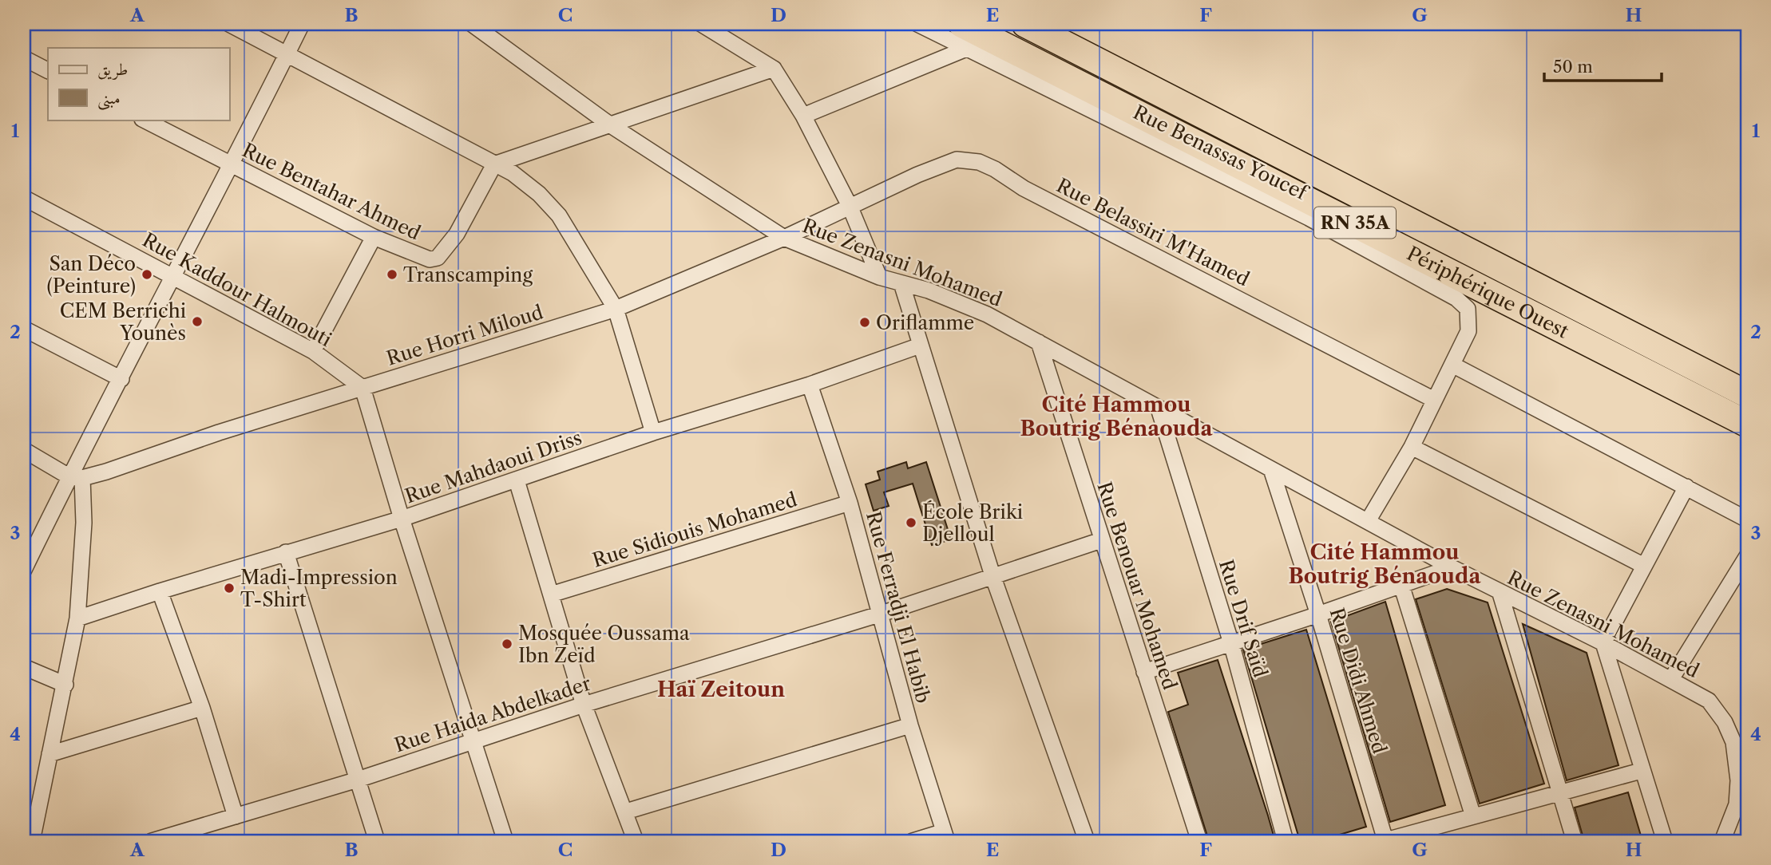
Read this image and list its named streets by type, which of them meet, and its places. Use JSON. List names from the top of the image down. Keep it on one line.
{"streets":{"highway":["RN 35A","Périphérique Ouest"],"street":["Rue Benassas Youcef","Rue Bentahar Ahmed","Rue Belassiri M'Hamed","Rue Zenasni Mohamed","Rue Kaddour Halmouti","Rue Horri Miloud","Rue Mahdaoui Driss","Rue Sidiouis Mohamed","Rue Benouar Mohamed","Rue Ferradji El Habib","Rue Drif Saïd","Rue Didi Ahmed","Rue Haida Abdelkader"]},"crossings":[["Rue Benassas Youcef","Rue Belassiri M'Hamed"],["Rue Benassas Youcef","Rue Zenasni Mohamed"],["Rue Benassas Youcef","Périphérique Ouest"],["Rue Belassiri M'Hamed","Rue Horri Miloud"],["Rue Zenasni Mohamed","Rue Horri Miloud"],["Rue Zenasni Mohamed","Rue Benouar Mohamed"],["Rue Zenasni Mohamed","Rue Drif Saïd"],["Rue Zenasni Mohamed","Rue Didi Ahmed"],["Rue Kaddour Halmouti","Rue Horri Miloud"],["Rue Mahdaoui Driss","Rue Ferradji El Habib"],["Rue Sidiouis Mohamed","Rue Ferradji El Habib"],["Rue Benouar Mohamed","Rue Haida Abdelkader"],["Rue Ferradji El Habib","Rue Haida Abdelkader"]],"districts":["Cité Hammou Boutrig Bénaouda","Cité Hammou Boutrig Bénaouda","Haï Zeitoun"],"places":["San Déco (Peinture)","Transcamping","CEM Berrichi Younès","Oriflamme","École Briki Djelloul","Madi-Impression T-Shirt","Mosquée Oussama Ibn Zeïd"],"legend":["طريق","مبنى"],"scale_bar":"50 m","grid":{"columns":["A","B","C","D","E","F","G","H"],"rows":["1","2","3","4"]}}
